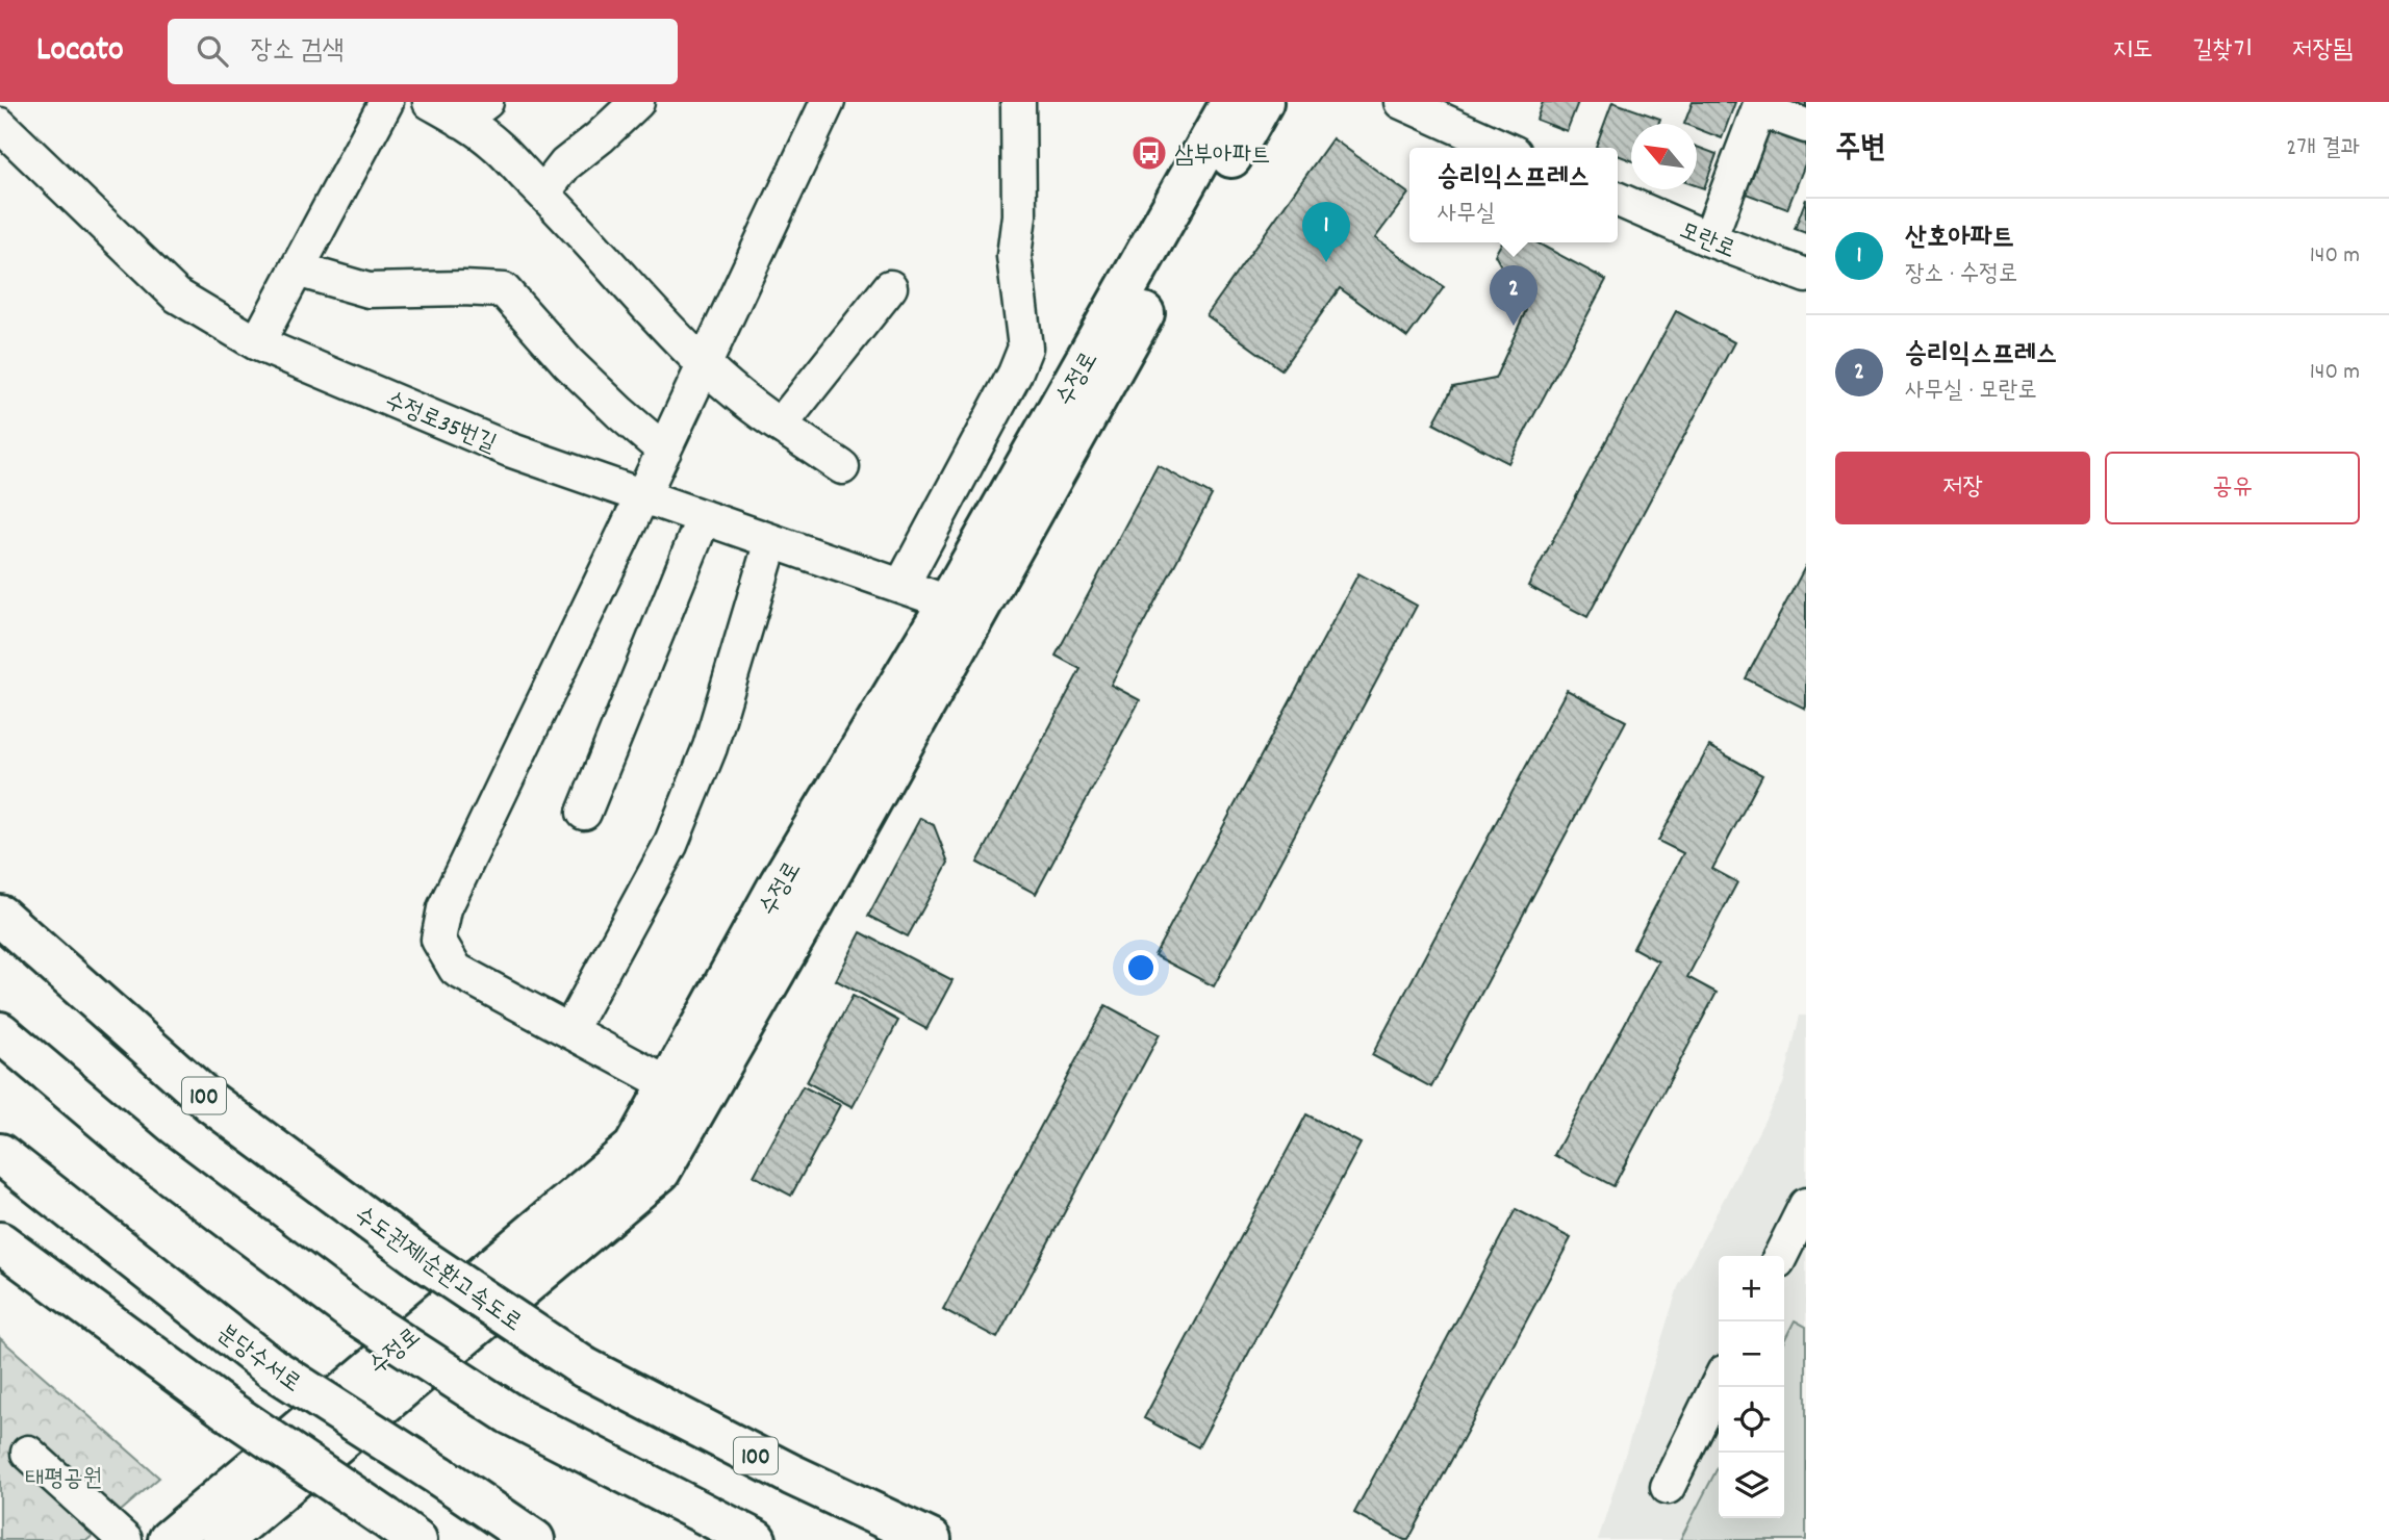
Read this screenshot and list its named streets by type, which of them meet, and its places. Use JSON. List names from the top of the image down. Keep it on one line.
{"streets":{"main road":["수정로","100","수도권제1순환고속도로","분당수서로"],"street":["모란로","수정로35번길"]},"crossings":[["수정로","수정로35번길"]],"parks":["태평공원"],"places":{"bus stop":["삼부아파트"]},"north":"top left","page":{"header":"Locato","search":"장소 검색","nav":["지도","길찾기","저장됨"],"heading":["주변","2개 결과"],"popup":["승리익스프레스","사무실"],"list":[{"mark":"1","name":"산호아파트","note":"장소 · 수정로","value":"140 m"},{"mark":"2","name":"승리익스프레스","note":"사무실 · 모란로","value":"140 m"}],"pins":["1","2"],"buttons":["저장","공유"],"map_buttons":["+","−"]}}
